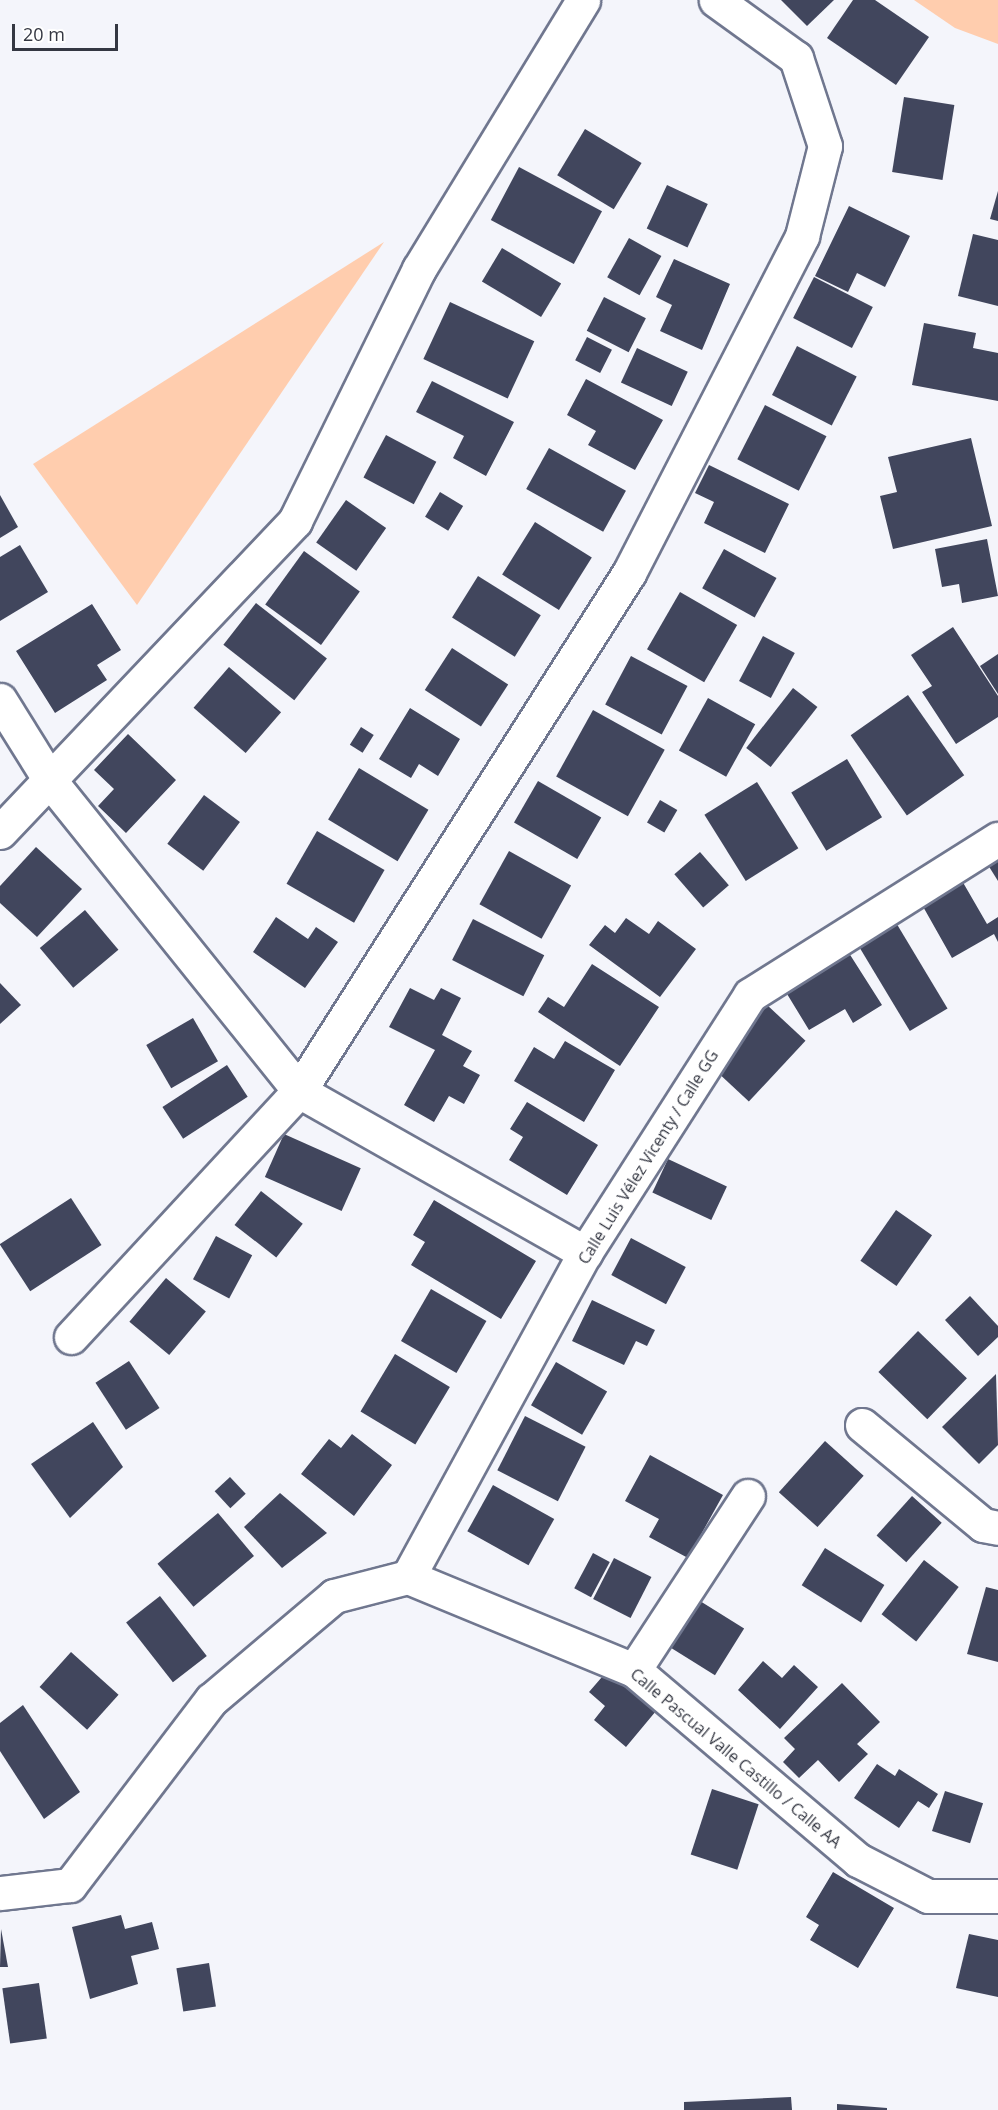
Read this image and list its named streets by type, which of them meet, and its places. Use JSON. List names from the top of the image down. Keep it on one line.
{"streets":{"street":["Calle Luis Vélez Vicenty / Calle GG","Calle Pascual Valle Castillo / Calle AA"]},"crossings":[["Calle Luis Vélez Vicenty / Calle GG","Calle Pascual Valle Castillo / Calle AA"]],"scale_bar":"20 m"}
